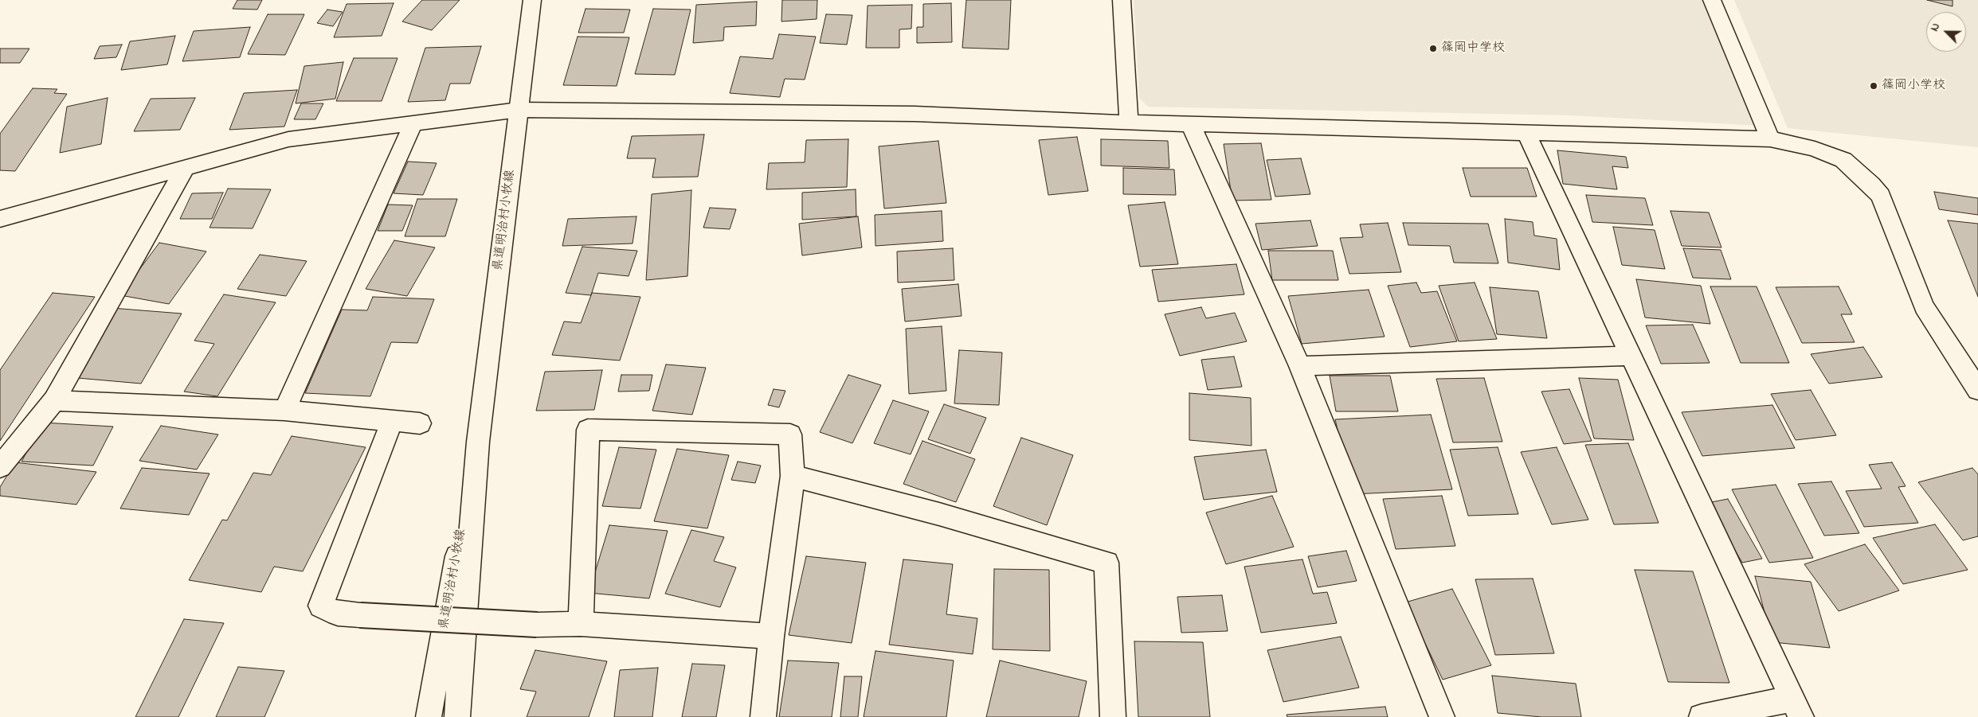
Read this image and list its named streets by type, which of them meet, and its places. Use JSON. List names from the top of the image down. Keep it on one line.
{"streets":{"street":["県道明治村小牧線"]},"places":["篠岡中学校","篠岡小学校"],"north":"top left"}
